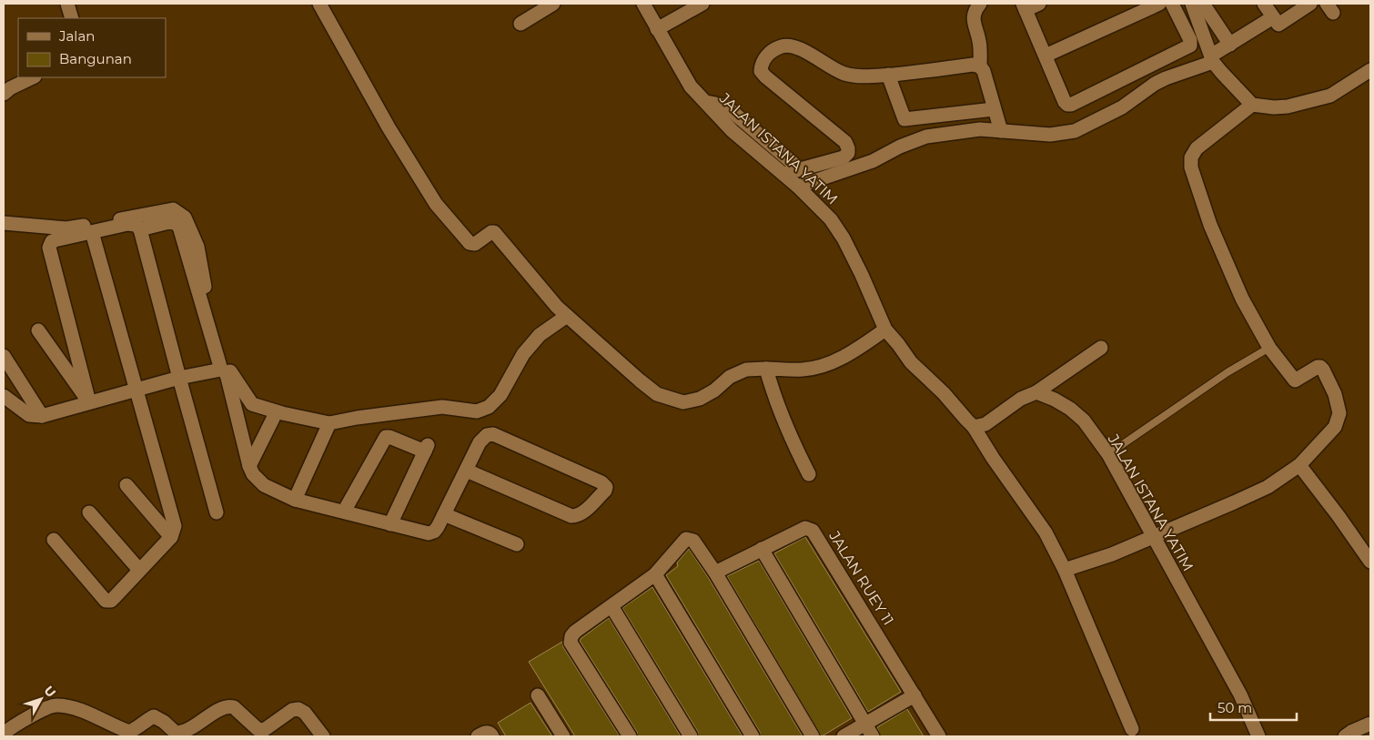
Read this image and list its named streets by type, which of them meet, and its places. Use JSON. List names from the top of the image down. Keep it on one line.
{"streets":{"street":["JALAN ISTANA YATIM","JALAN RUEY 11"]},"legend":["Jalan","Bangunan"],"scale_bar":"50 m","north":"top right"}
